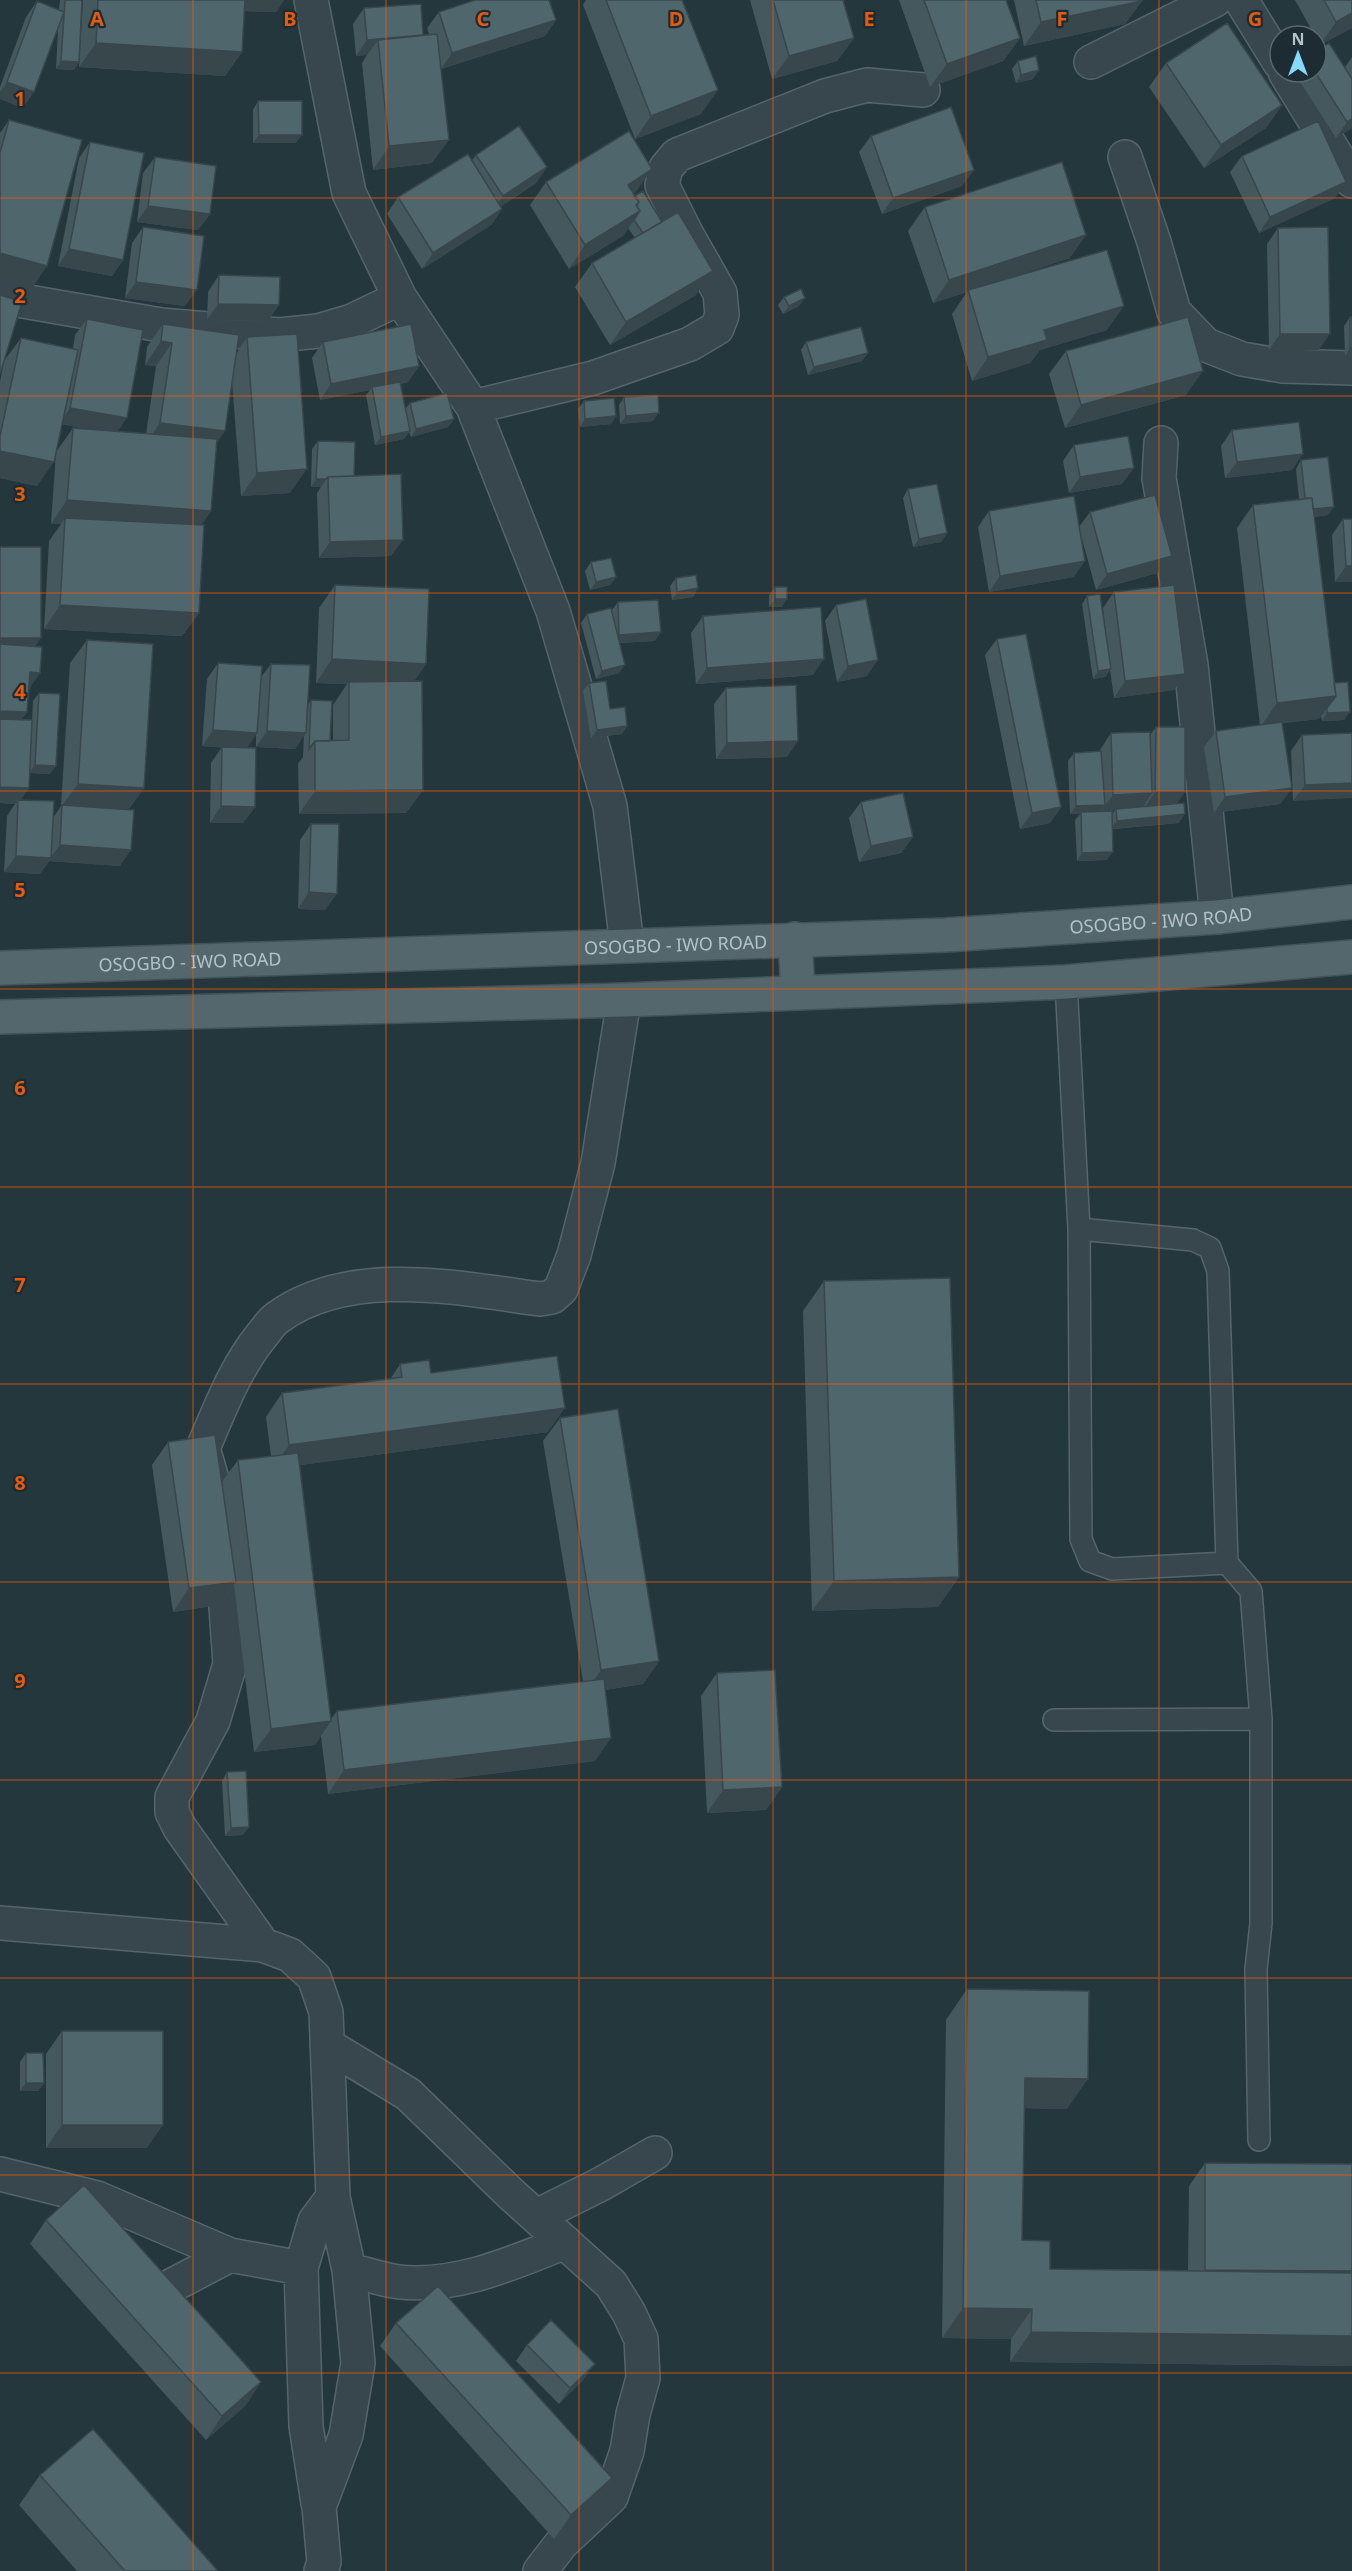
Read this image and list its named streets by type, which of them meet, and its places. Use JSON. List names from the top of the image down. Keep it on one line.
{"streets":{"main road":["OSOGBO - IWO ROAD"]},"north":"top","grid":{"columns":["A","B","C","D","E","F","G"],"rows":["1","2","3","4","5","6","7","8","9"]}}
